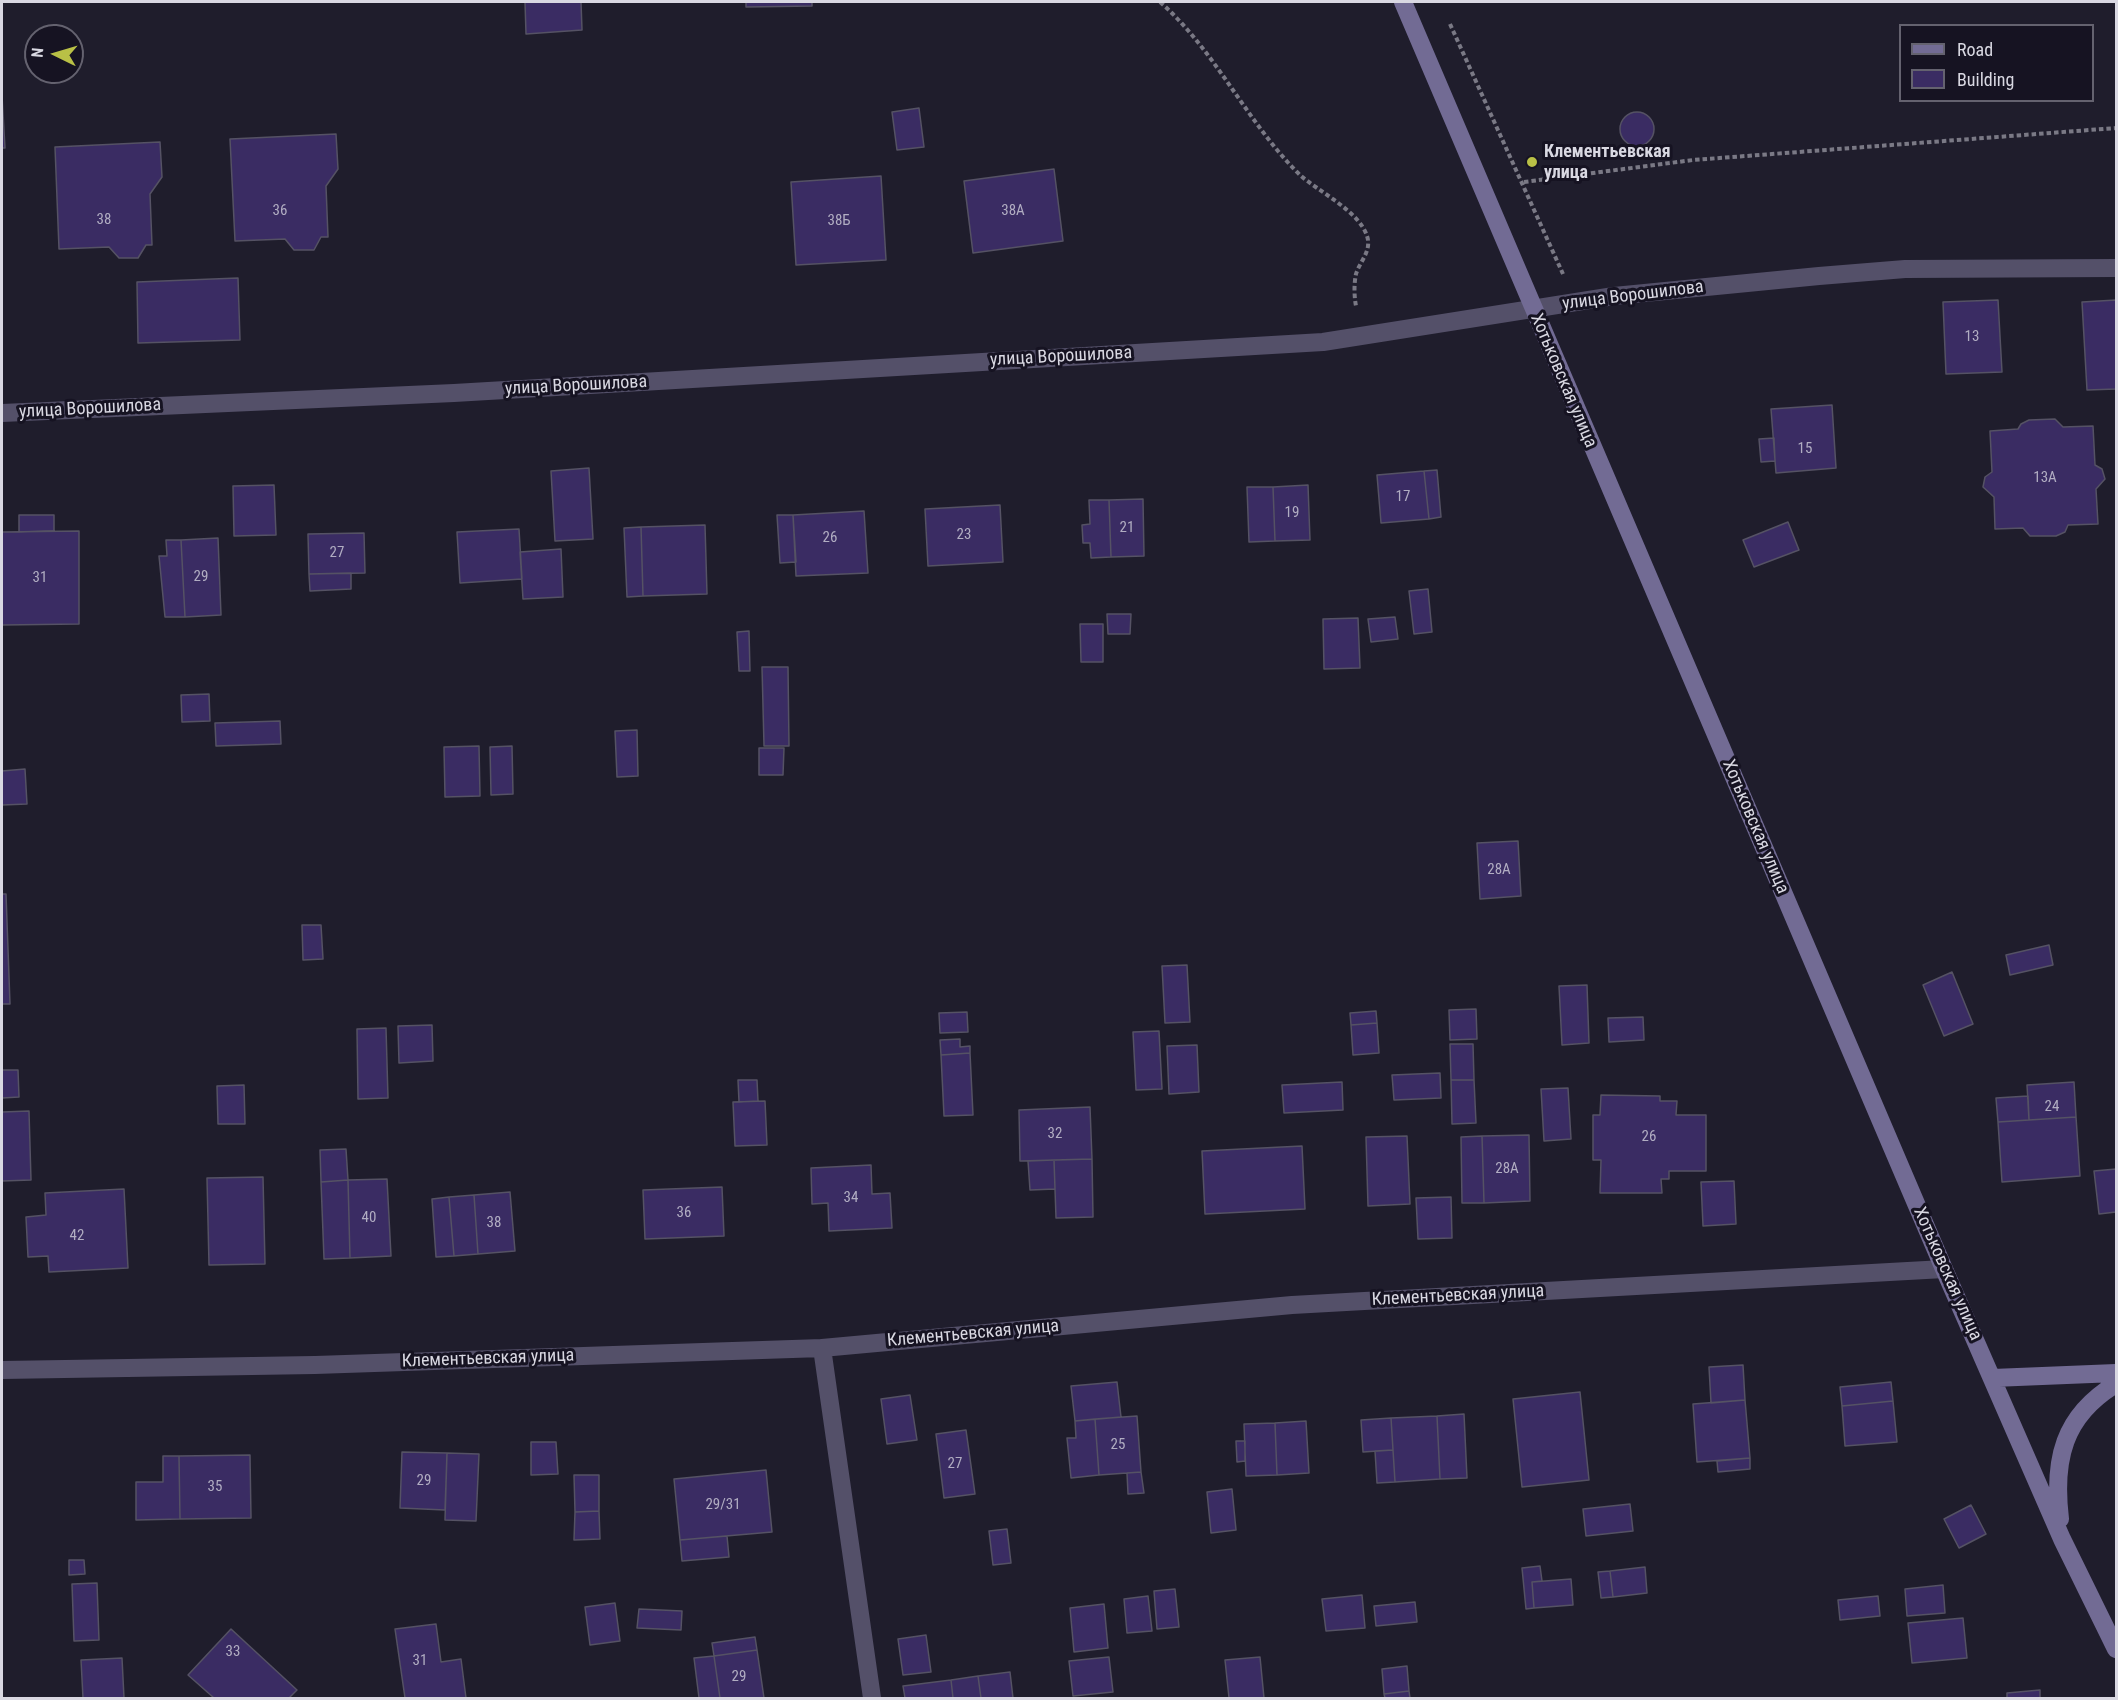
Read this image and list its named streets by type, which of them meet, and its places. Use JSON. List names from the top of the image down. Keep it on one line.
{"streets":{"main road":["Хотьковская улица"],"street":["улица Ворошилова","Клементьевская улица"]},"crossings":[["улица Ворошилова","Хотьковская улица"],["Хотьковская улица","Клементьевская улица"]],"places":["Клементьевская улица"],"house_numbers":["36","38А","38","38Б","13","15","13А","17","19","21","23","26","27","29","31","28А","24","32","26","28А","34","36","40","38","42","25","27","29","35","29/31","33","31","29"],"legend":["Road","Building"],"north":"left"}
